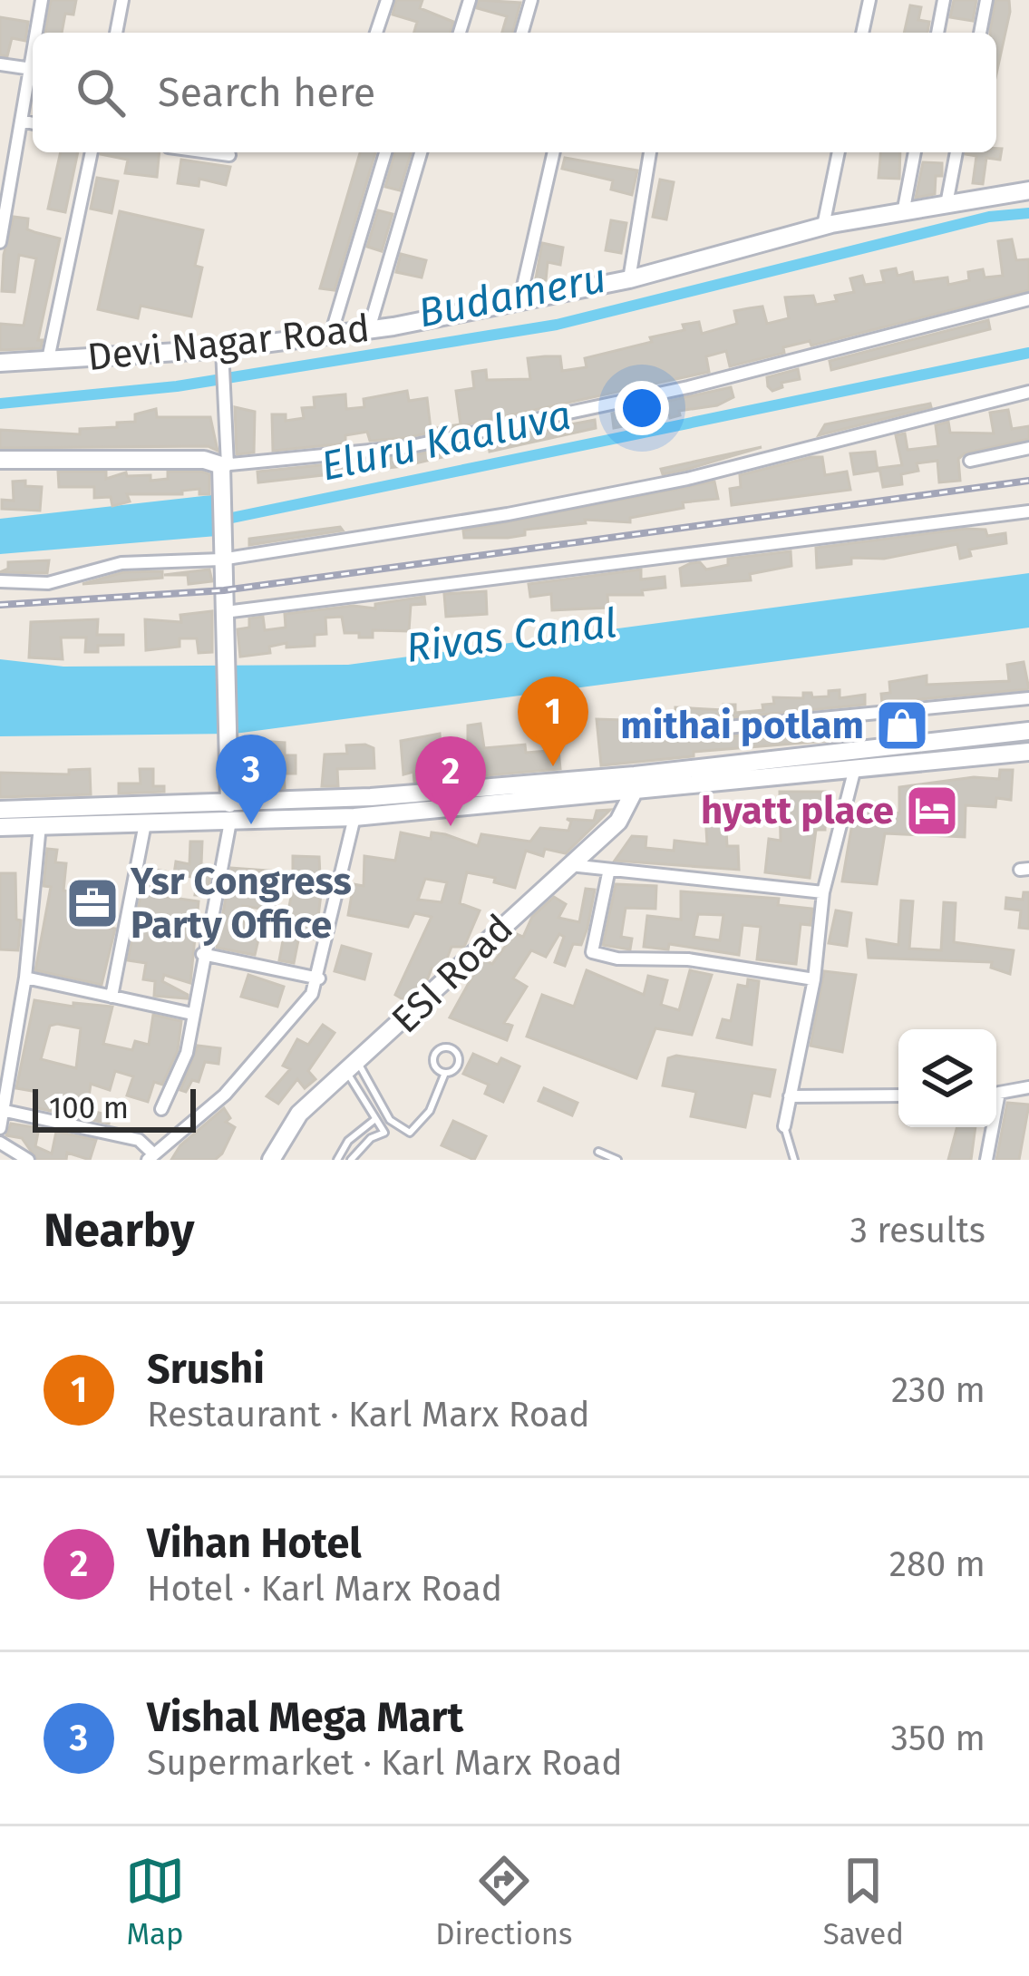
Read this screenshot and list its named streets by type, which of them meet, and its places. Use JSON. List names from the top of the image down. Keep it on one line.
{"streets":{"street":["Devi Nagar Road","ESI Road"]},"water":["Budameru","Eluru Kaaluva","Rivas Canal"],"places":{"shop":["mithai potlam"],"hotel":["hyatt place"],"office":["Ysr Congress Party Office"]},"scale_bar":"100 m","page":{"search":"Search here","pins":["1","3","2"],"scale":"100 m","heading":["Nearby","3 results"],"list":[{"mark":"1","name":"Srushi","note":"Restaurant · Karl Marx Road","value":"230 m"},{"mark":"2","name":"Vihan Hotel","note":"Hotel · Karl Marx Road","value":"280 m"},{"mark":"3","name":"Vishal Mega Mart","note":"Supermarket · Karl Marx Road","value":"350 m"}],"nav":["Map","Directions","Saved"]}}
